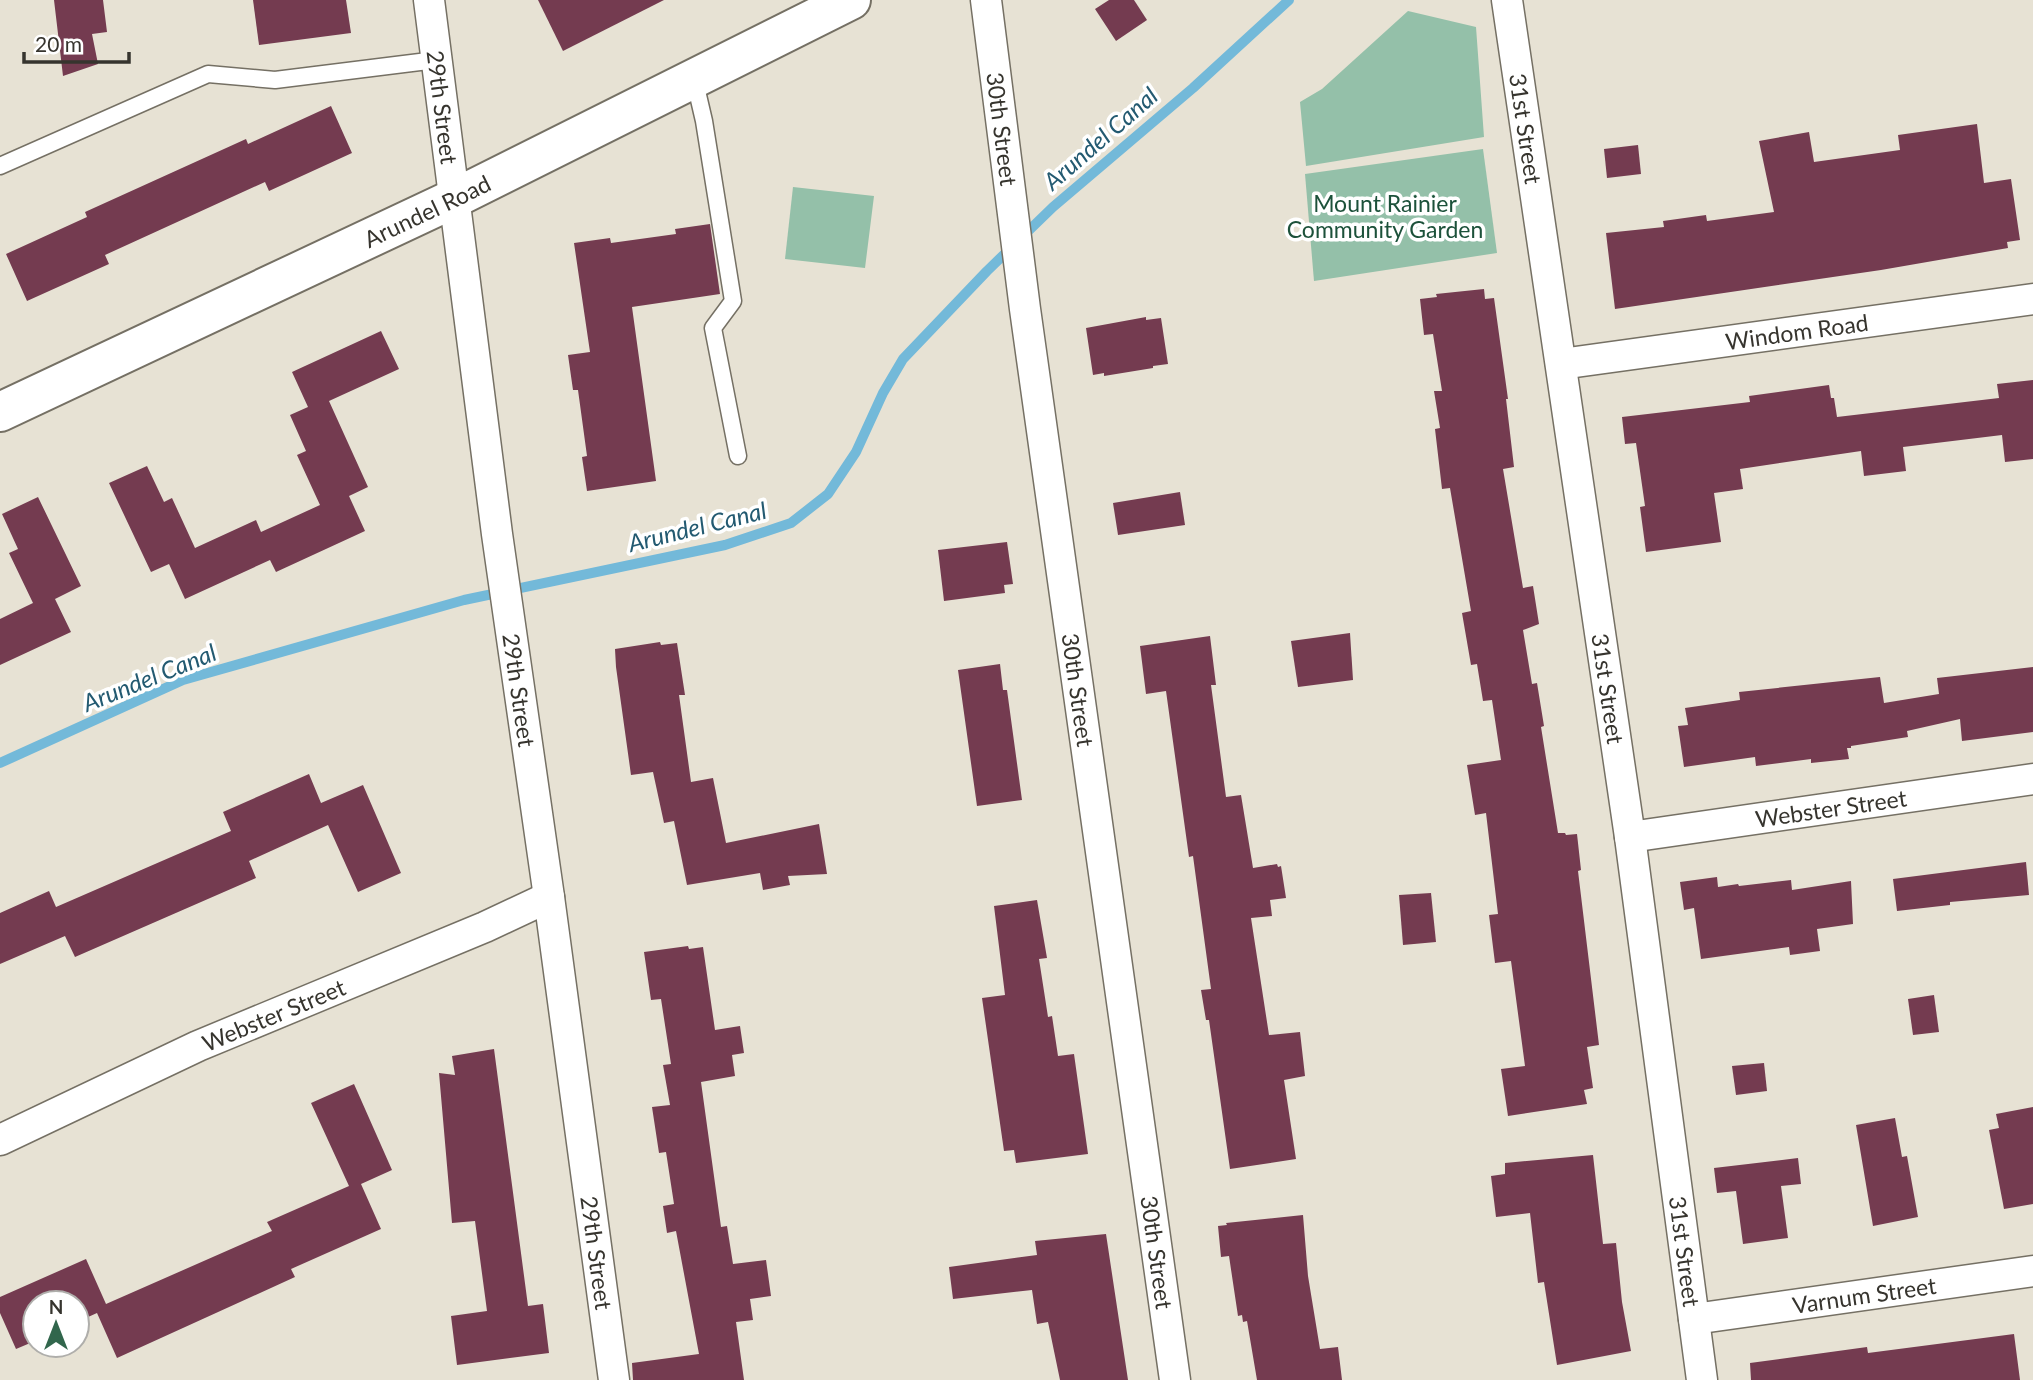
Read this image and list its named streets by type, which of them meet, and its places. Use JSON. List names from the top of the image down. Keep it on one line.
{"streets":{"street":["29th Street","30th Street","31st Street","Arundel Road","Windom Road","Webster Street","Varnum Street"]},"crossings":[["29th Street","Arundel Road"],["29th Street","Webster Street"],["31st Street","Windom Road"],["31st Street","Webster Street"],["31st Street","Varnum Street"]],"water":["Arundel Canal"],"parks":["Mount Rainier Community Garden"],"scale_bar":"20 m","north":"top"}
